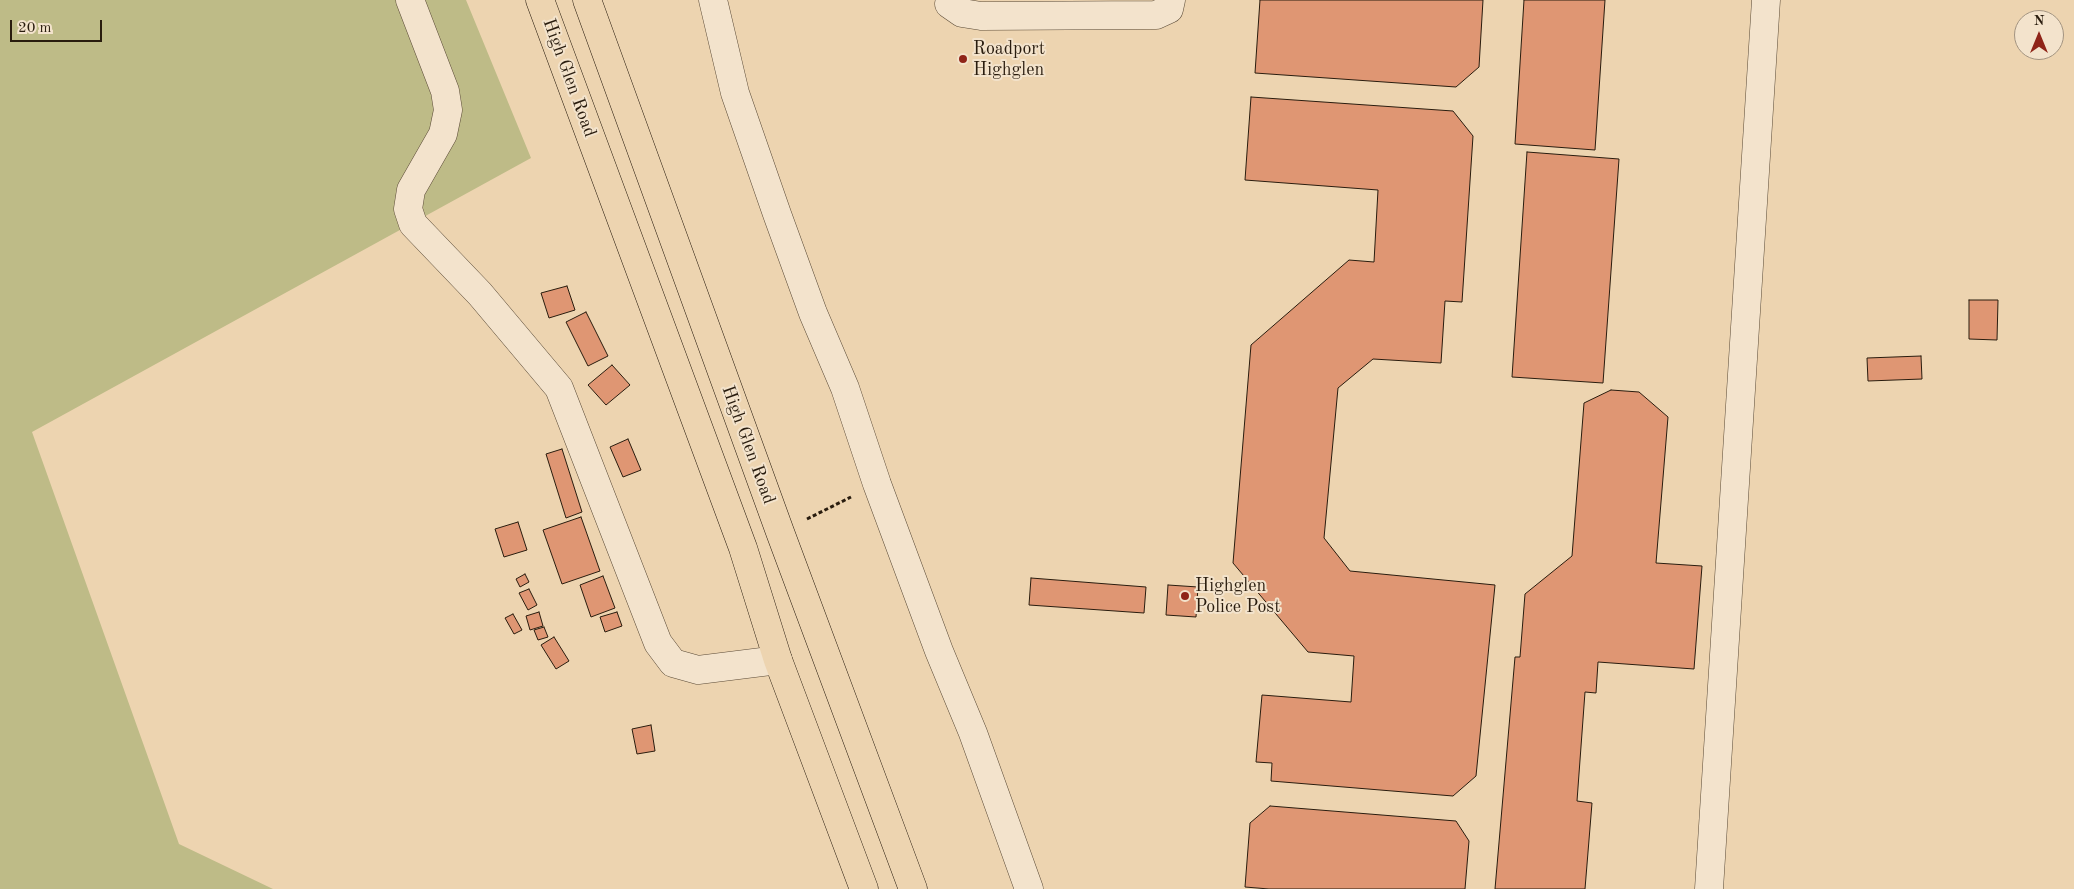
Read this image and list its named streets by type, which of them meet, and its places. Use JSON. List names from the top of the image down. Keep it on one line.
{"streets":{"main road":["High Glen Road"]},"places":["Roadport Highglen","Highglen Police Post"],"scale_bar":"20 m","north":"top"}
